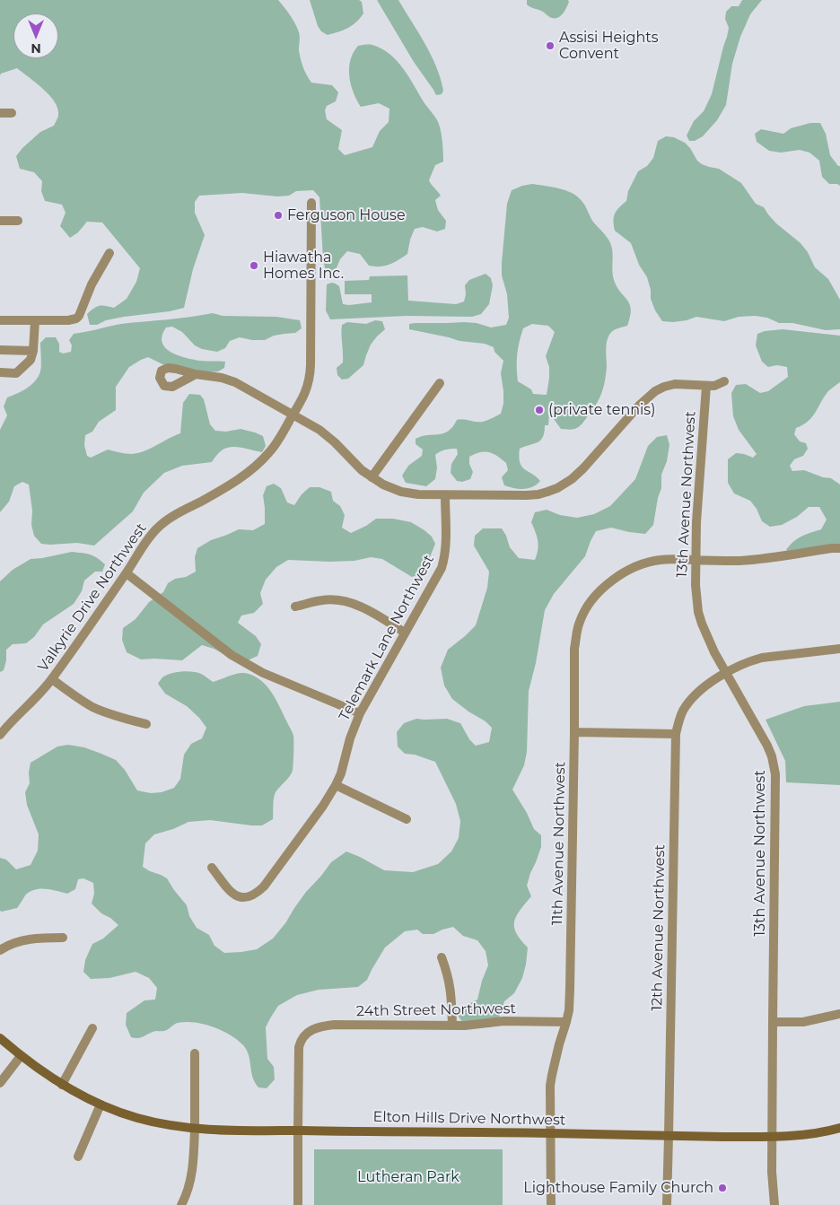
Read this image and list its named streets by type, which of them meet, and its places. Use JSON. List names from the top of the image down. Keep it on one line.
{"streets":{"main road":["Elton Hills Drive Northwest"],"street":["13th Avenue Northwest","Valkyrie Drive Northwest","Telemark Lane Northwest","11th Avenue Northwest","12th Avenue Northwest","24th Street Northwest"]},"crossings":[["13th Avenue Northwest","11th Avenue Northwest"],["13th Avenue Northwest","12th Avenue Northwest"],["13th Avenue Northwest","Elton Hills Drive Northwest"],["11th Avenue Northwest","24th Street Northwest"],["11th Avenue Northwest","Elton Hills Drive Northwest"],["12th Avenue Northwest","Elton Hills Drive Northwest"],["24th Street Northwest","Elton Hills Drive Northwest"]],"parks":["Lutheran Park"],"places":["Assisi Heights Convent","Ferguson House","Hiawatha Homes Inc.","(private tennis)","Lighthouse Family Church"],"north":"bottom"}
